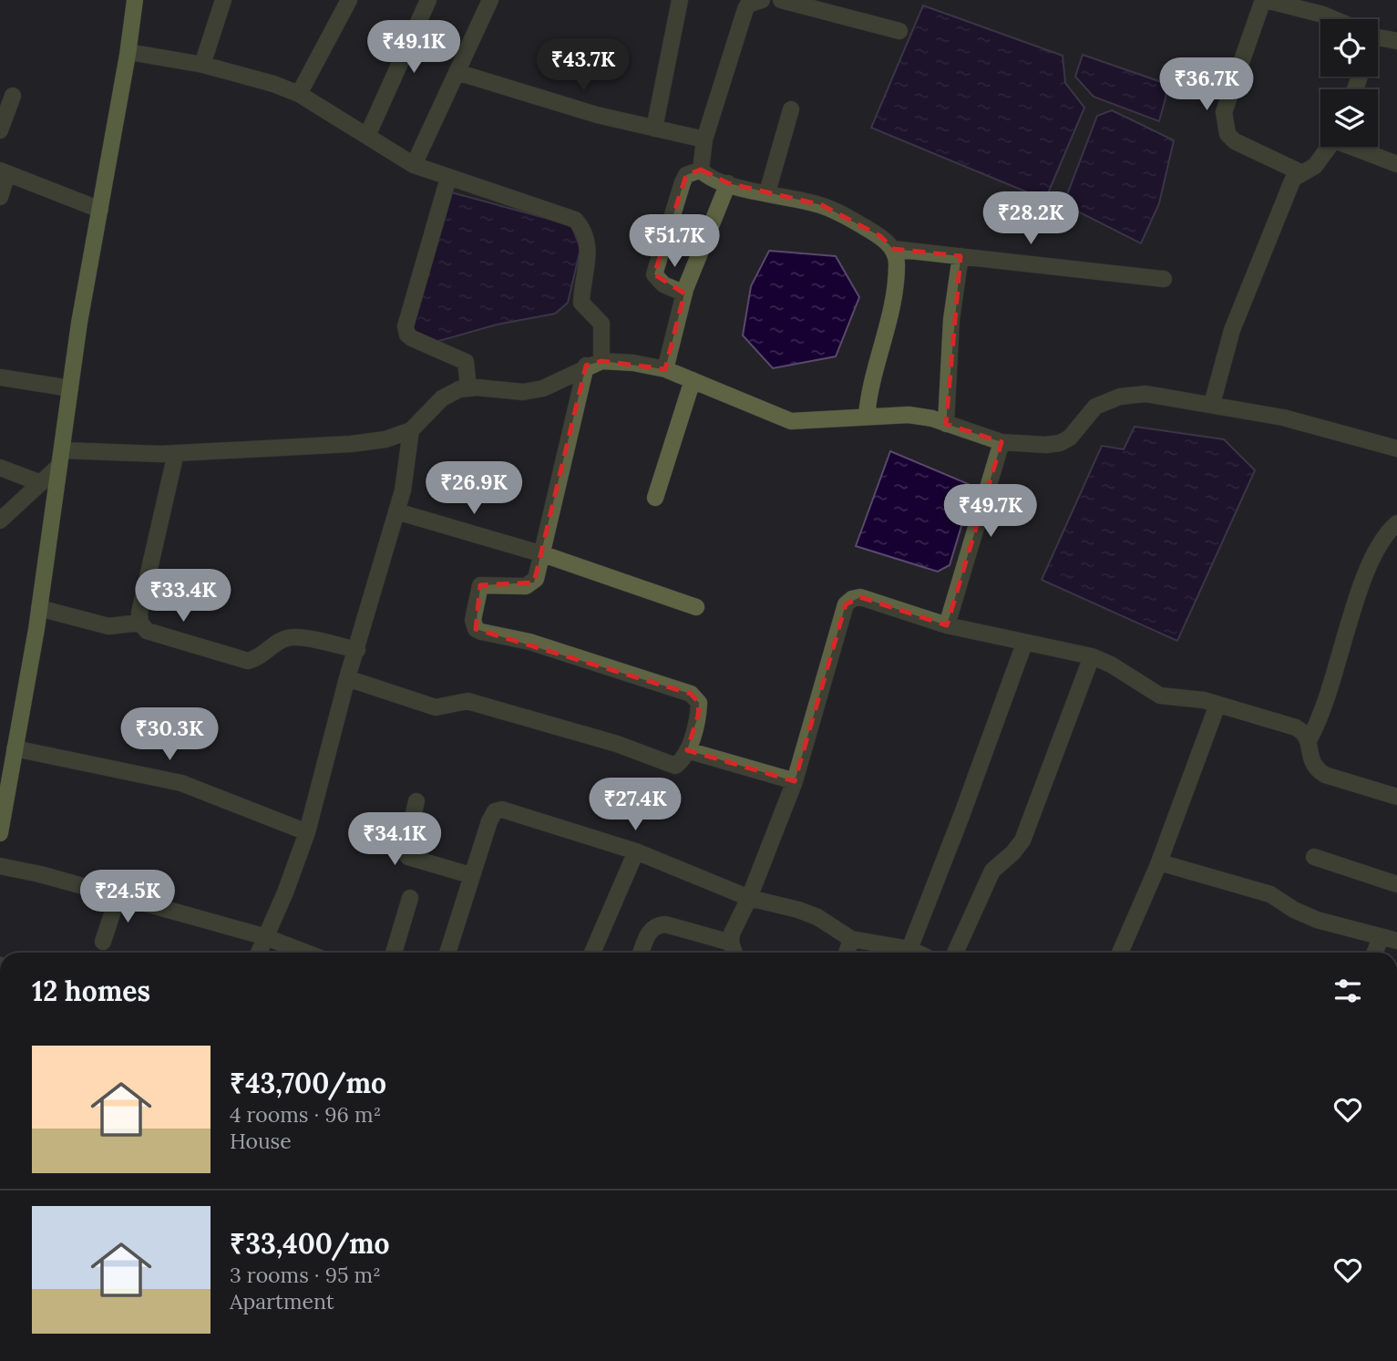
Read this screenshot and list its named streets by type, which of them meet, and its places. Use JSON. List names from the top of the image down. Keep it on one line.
{"page":{"price":["₹49.1K","₹43.7K","₹36.7K","₹28.2K","₹51.7K","₹26.9K","₹49.7K","₹33.4K","₹30.3K","₹27.4K","₹34.1K","₹24.5K"],"heading":"12 homes","list":[{"name":"₹43,700/mo","note":"4 rooms · 96 m² · House"},{"name":"₹33,400/mo","note":"3 rooms · 95 m² · Apartment"}]}}
